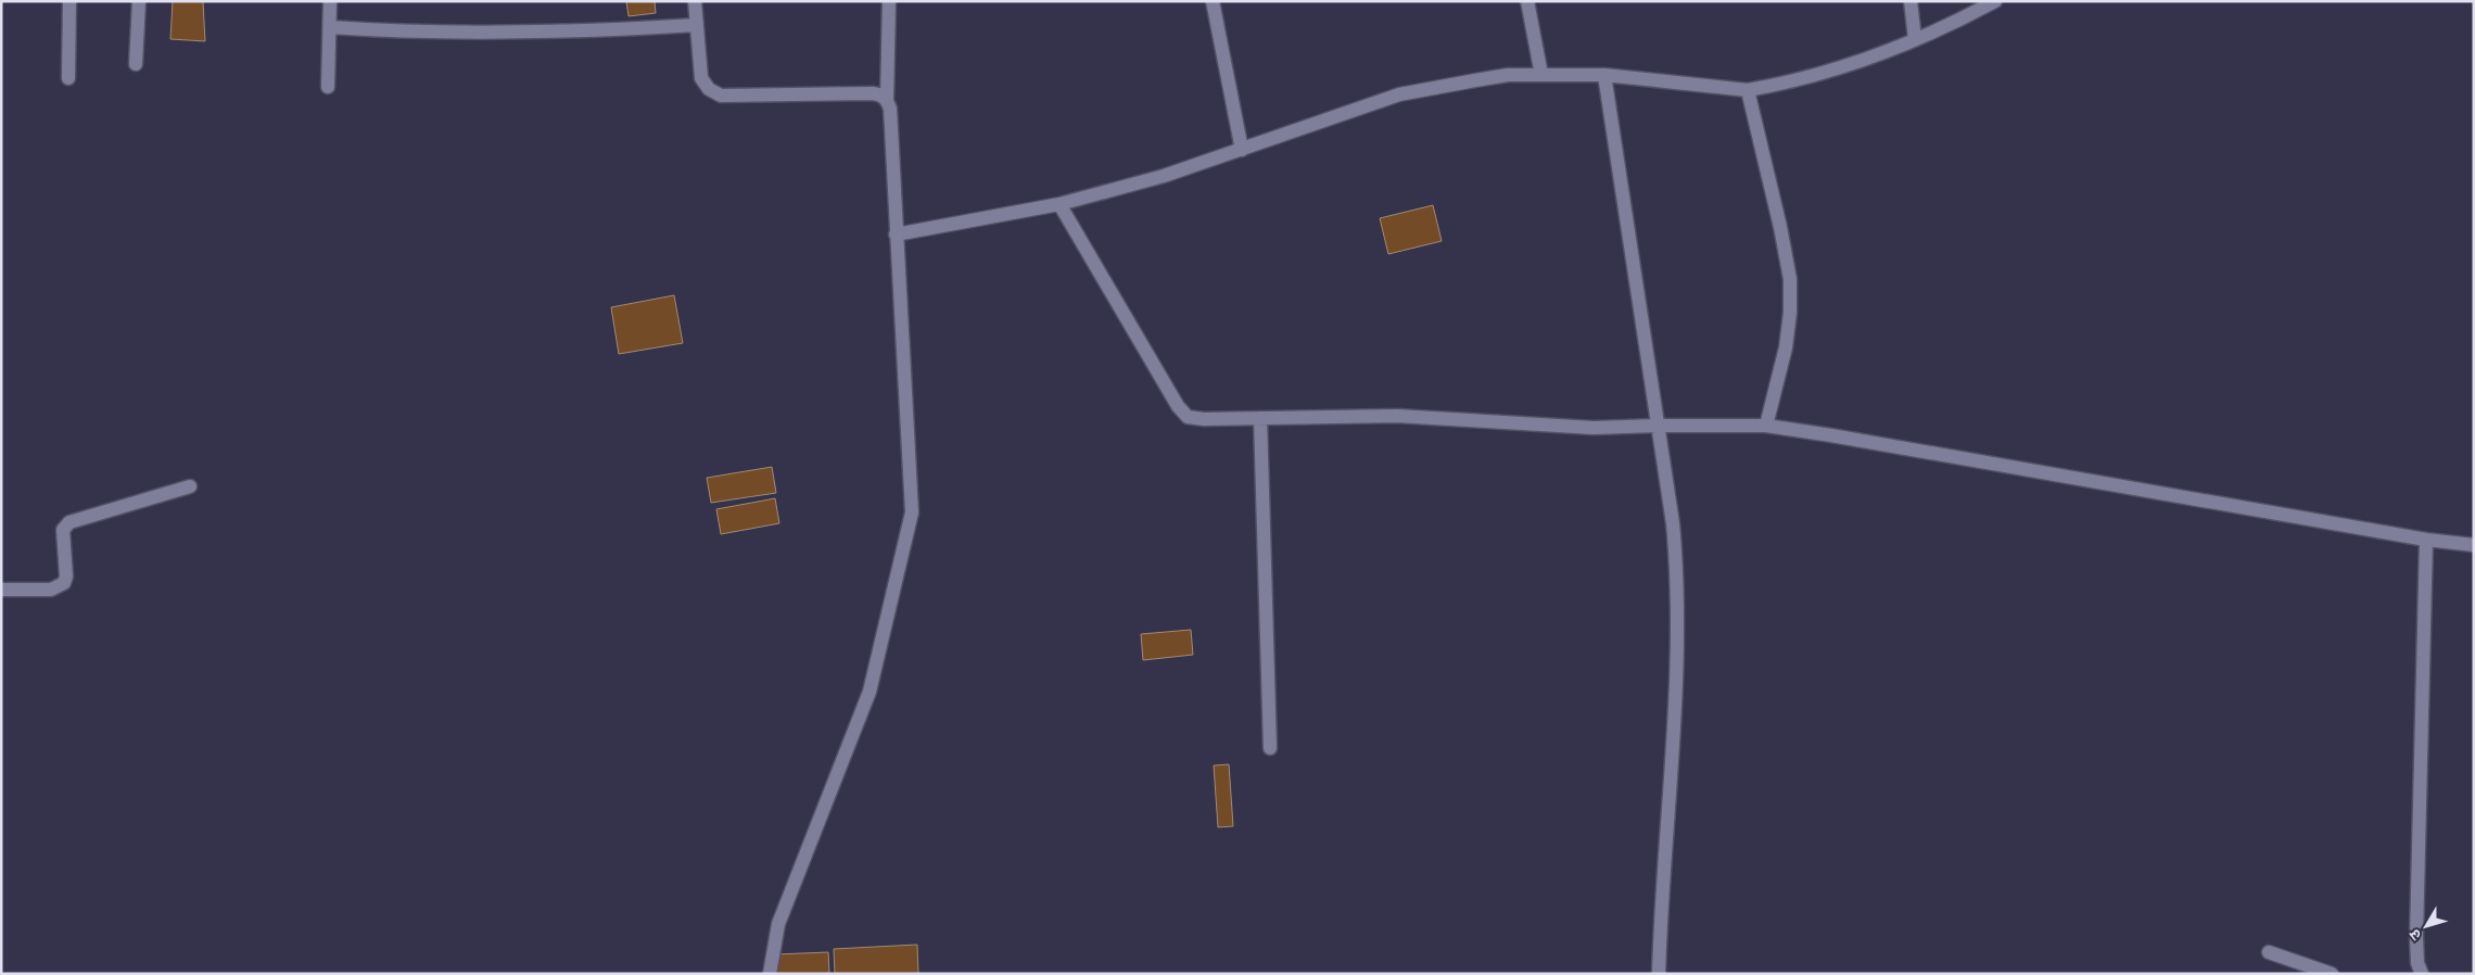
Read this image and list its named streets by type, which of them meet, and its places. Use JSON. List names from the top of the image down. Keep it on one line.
{"north":"bottom left"}
